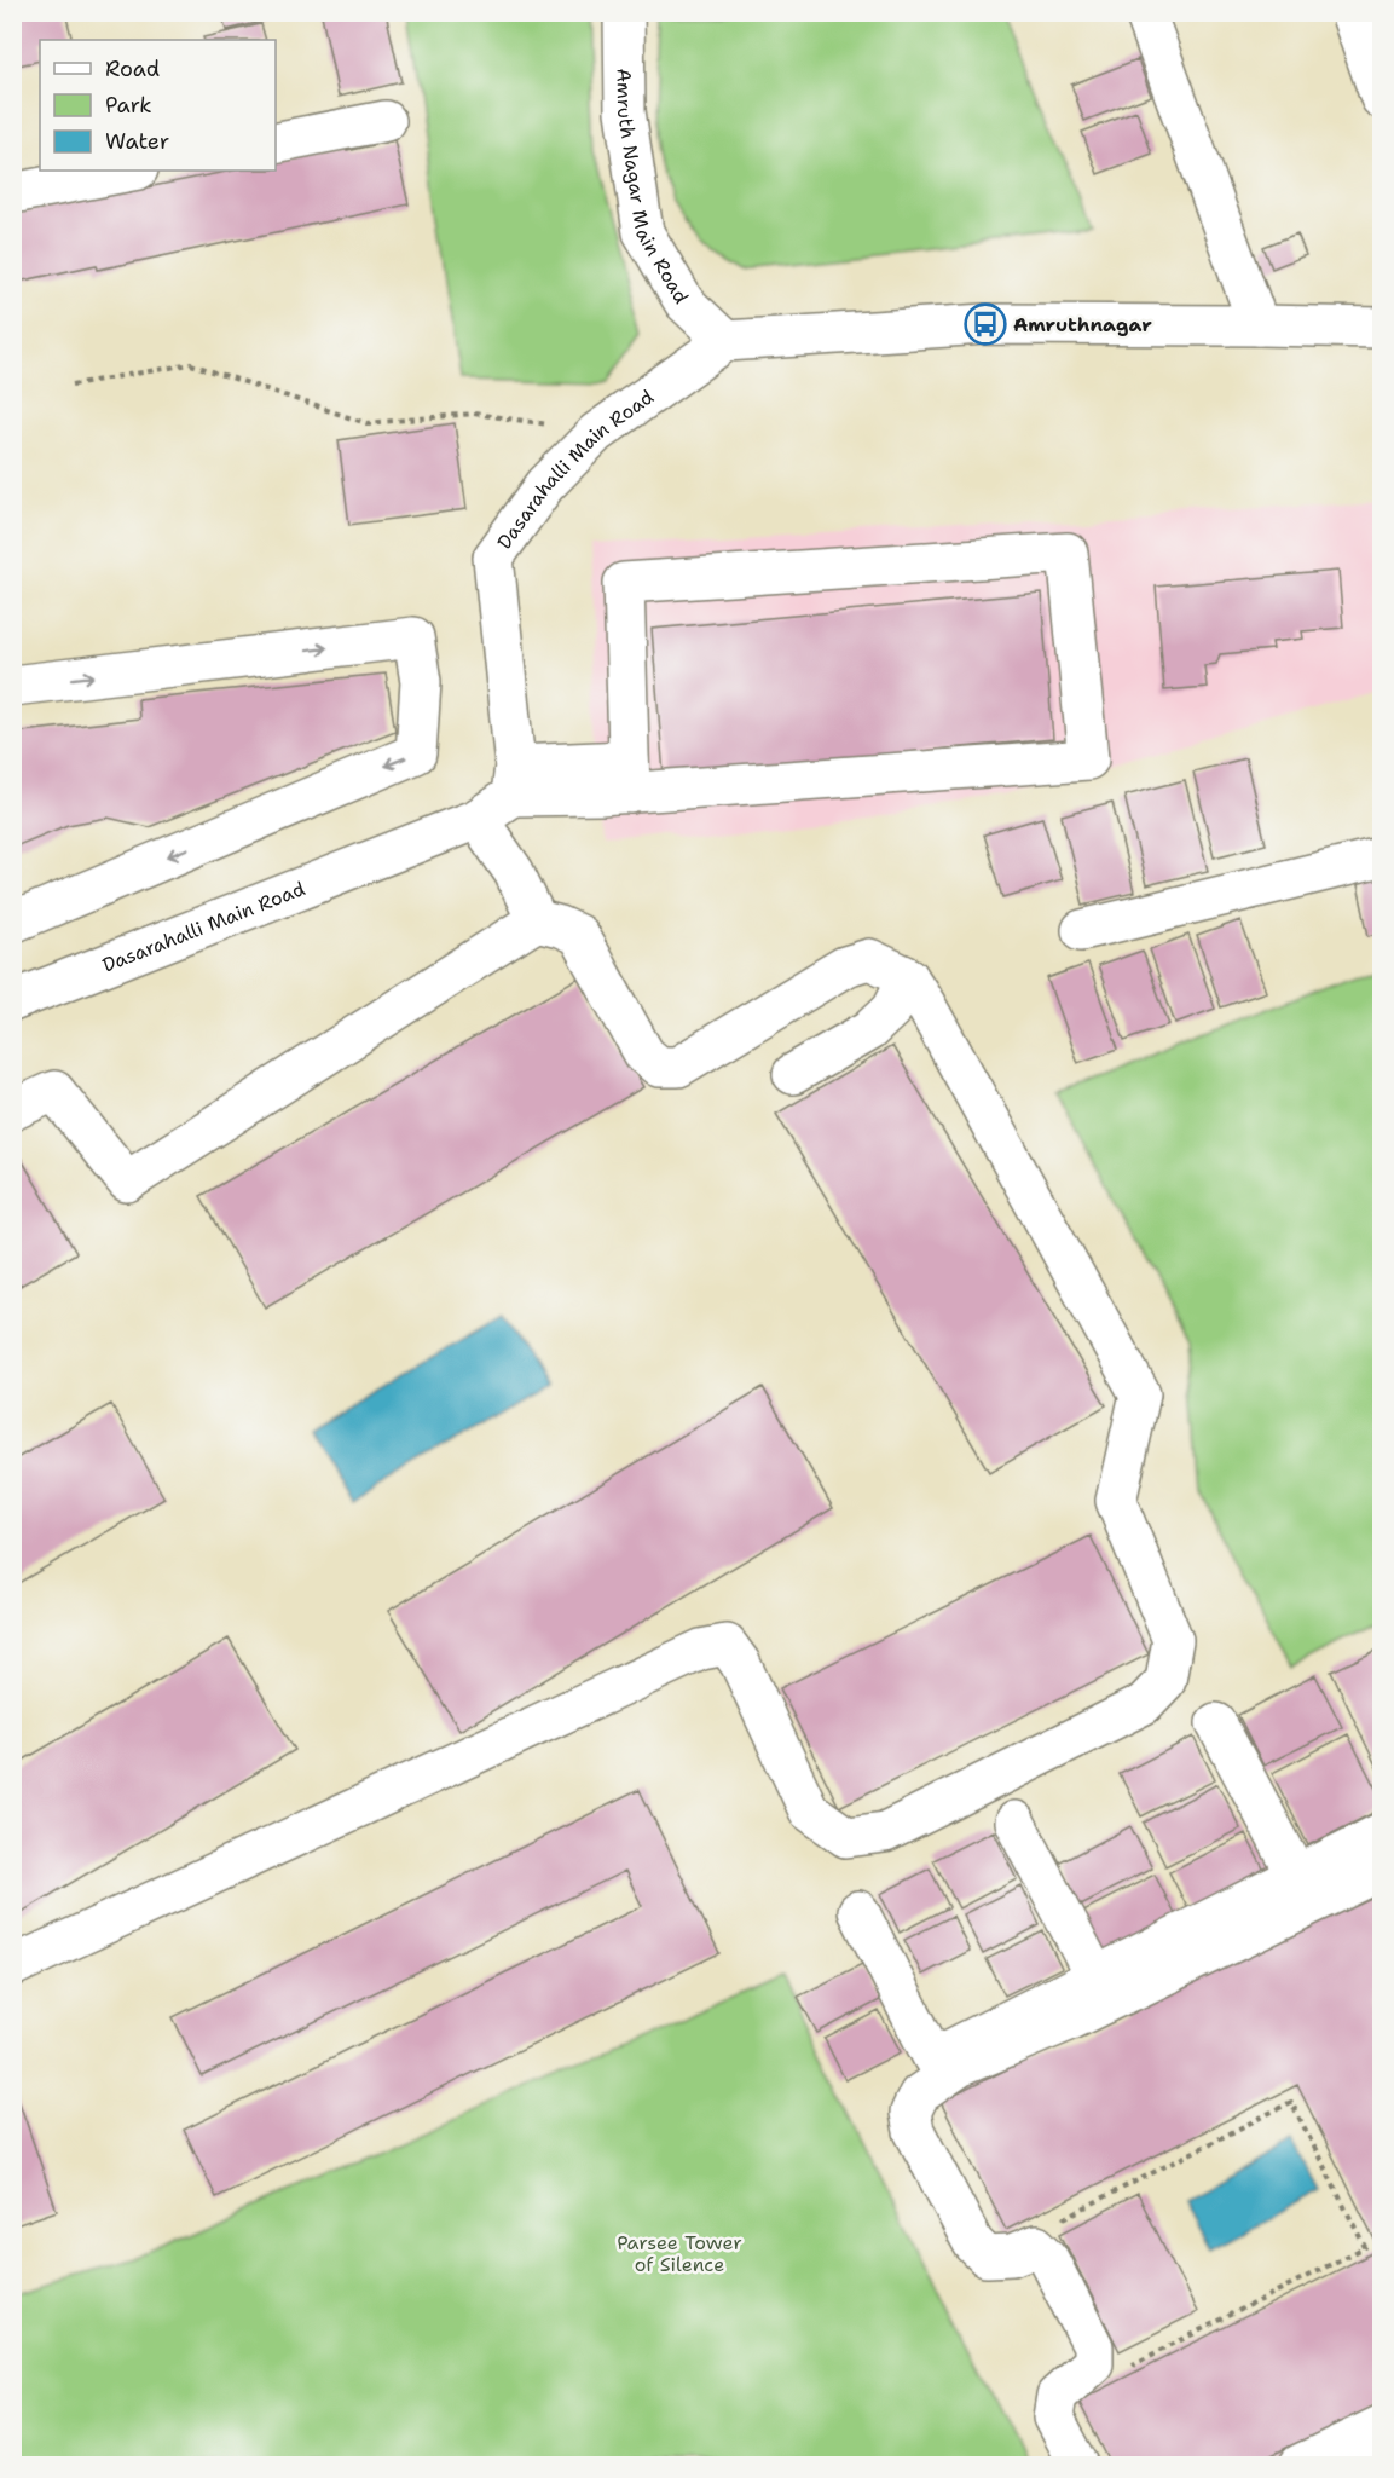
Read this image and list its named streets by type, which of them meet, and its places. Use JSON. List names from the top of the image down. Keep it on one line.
{"streets":{"street":["Amruth Nagar Main Road","Dasarahalli Main Road"]},"crossings":[["Amruth Nagar Main Road","Dasarahalli Main Road"]],"parks":["Parsee Tower of Silence"],"places":{"bus stop":["Amruthnagar"]},"legend":["Road","Park","Water"]}
